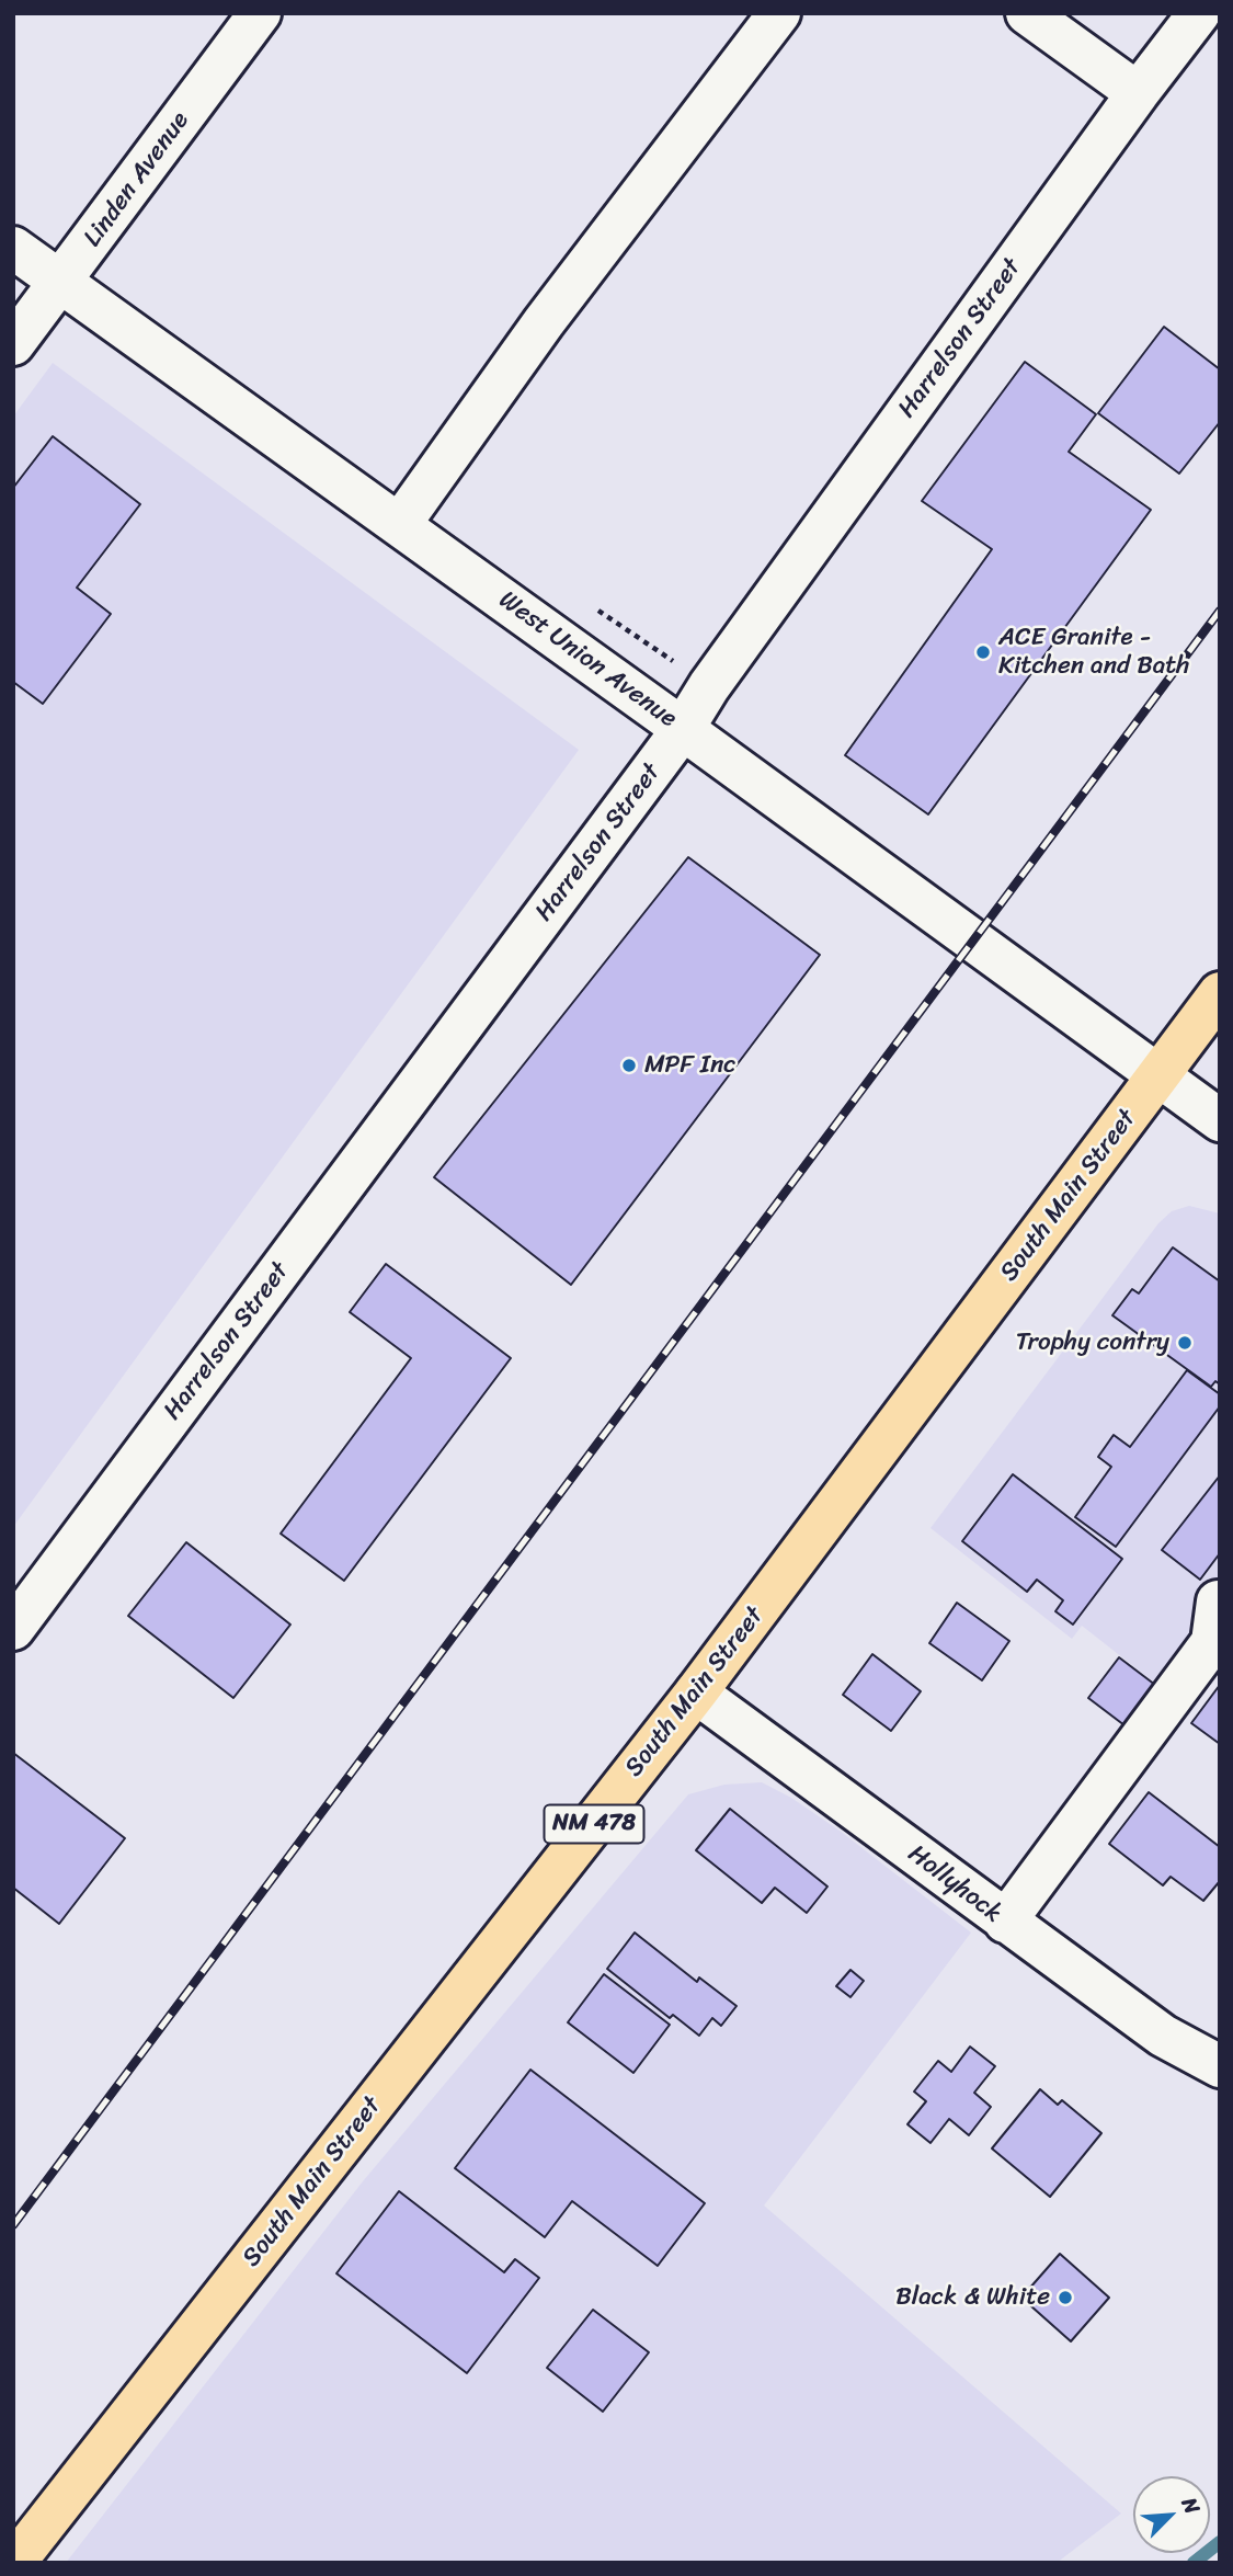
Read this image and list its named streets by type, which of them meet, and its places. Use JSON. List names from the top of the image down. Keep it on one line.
{"streets":{"main road":["South Main Street","NM 478"],"street":["Linden Avenue","Harrelson Street","West Union Avenue","Hollyhock"]},"crossings":[["Linden Avenue","West Union Avenue"],["Harrelson Street","West Union Avenue"],["West Union Avenue","South Main Street"],["South Main Street","Hollyhock"]],"places":["ACE Granite - Kitchen and Bath","MPF Inc","Trophy contry","Black & White"],"north":"top right"}
